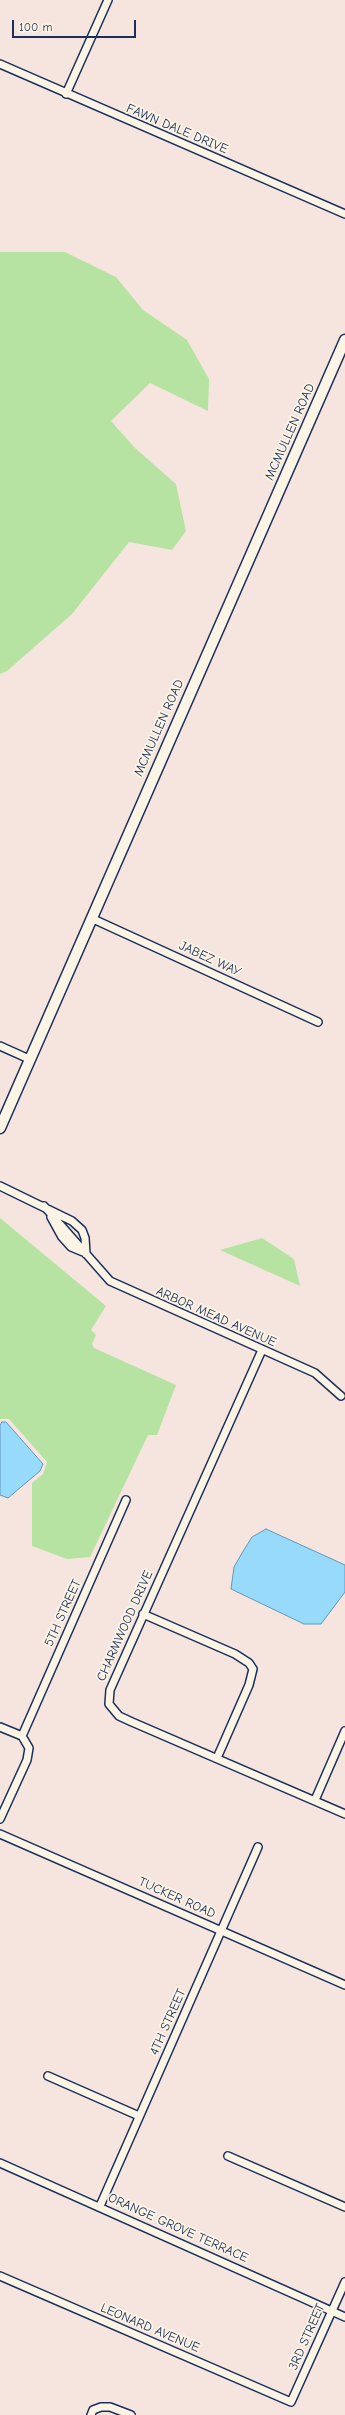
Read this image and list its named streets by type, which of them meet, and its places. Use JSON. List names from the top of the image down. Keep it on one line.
{"streets":{"street":["FAWN DALE DRIVE","MCMULLEN ROAD","JABEZ WAY","ARBOR MEAD AVENUE","5TH STREET","CHARMWOOD DRIVE","TUCKER ROAD","4TH STREET","ORANGE GROVE TERRACE","LEONARD AVENUE","3RD STREET"]},"crossings":[["MCMULLEN ROAD","JABEZ WAY"],["ARBOR MEAD AVENUE","CHARMWOOD DRIVE"],["TUCKER ROAD","4TH STREET"],["4TH STREET","ORANGE GROVE TERRACE"],["ORANGE GROVE TERRACE","3RD STREET"],["LEONARD AVENUE","3RD STREET"]],"scale_bar":"100 m"}
